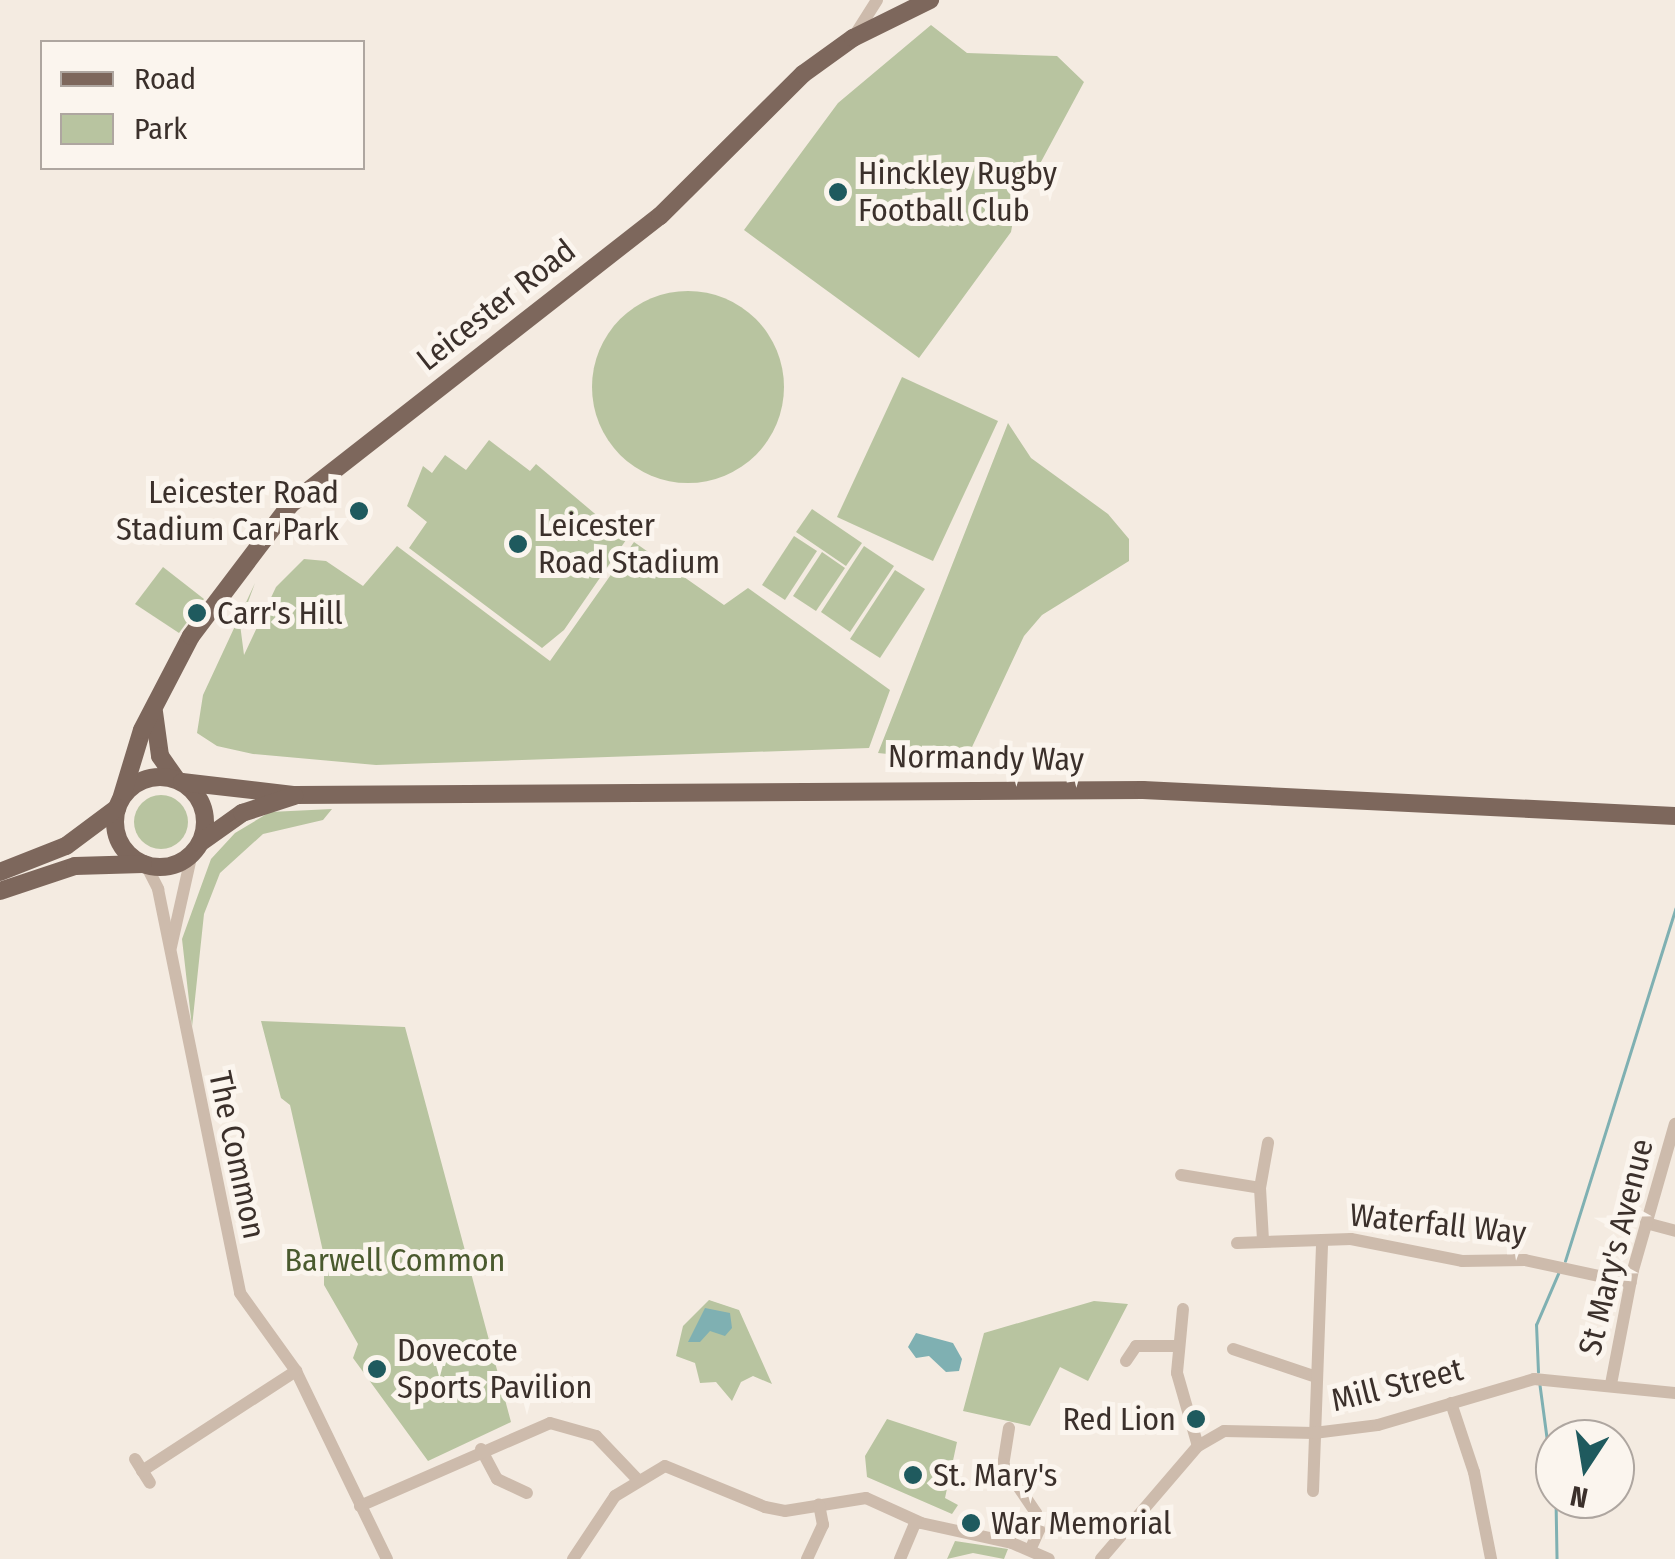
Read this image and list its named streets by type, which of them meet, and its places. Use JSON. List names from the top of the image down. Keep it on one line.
{"streets":{"main road":["Leicester Road","Normandy Way"],"street":["The Common","Waterfall Way","St Mary's Avenue","Mill Street"]},"crossings":[["Leicester Road","Normandy Way"],["Leicester Road","The Common"],["Normandy Way","The Common"],["Waterfall Way","St Mary's Avenue"],["St Mary's Avenue","Mill Street"]],"parks":["Barwell Common"],"places":["Hinckley Rugby Football Club","Leicester Road Stadium Car Park","Leicester Road Stadium","Carr's Hill","Dovecote Sports Pavilion","Red Lion","St. Mary's","War Memorial"],"legend":["Road","Park"],"north":"bottom"}
